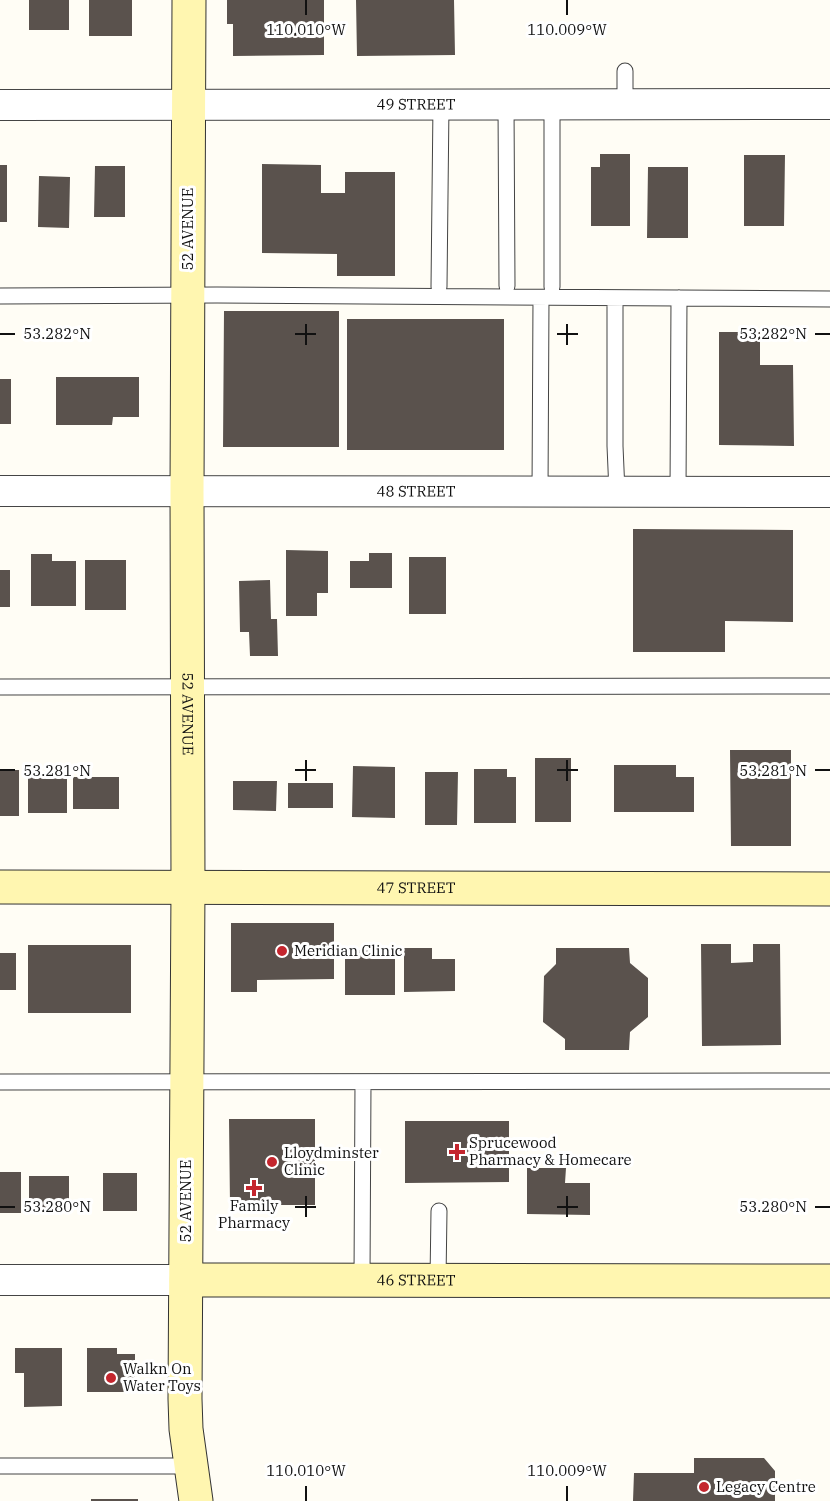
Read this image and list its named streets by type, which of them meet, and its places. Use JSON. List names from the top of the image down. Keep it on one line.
{"streets":{"street":["49 STREET","52 AVENUE","48 STREET","47 STREET","46 STREET"]},"crossings":[["49 STREET","52 AVENUE"],["52 AVENUE","48 STREET"],["52 AVENUE","47 STREET"],["52 AVENUE","46 STREET"]],"places":{"other":["Meridian Clinic","Lloydminster Clinic","Walkn On Water Toys","Legacy Centre"],"health":["Sprucewood Pharmacy & Homecare","Family Pharmacy"]},"coordinates":["110.010°W","110.009°W","53.282°N","53.281°N","53.280°N"]}
